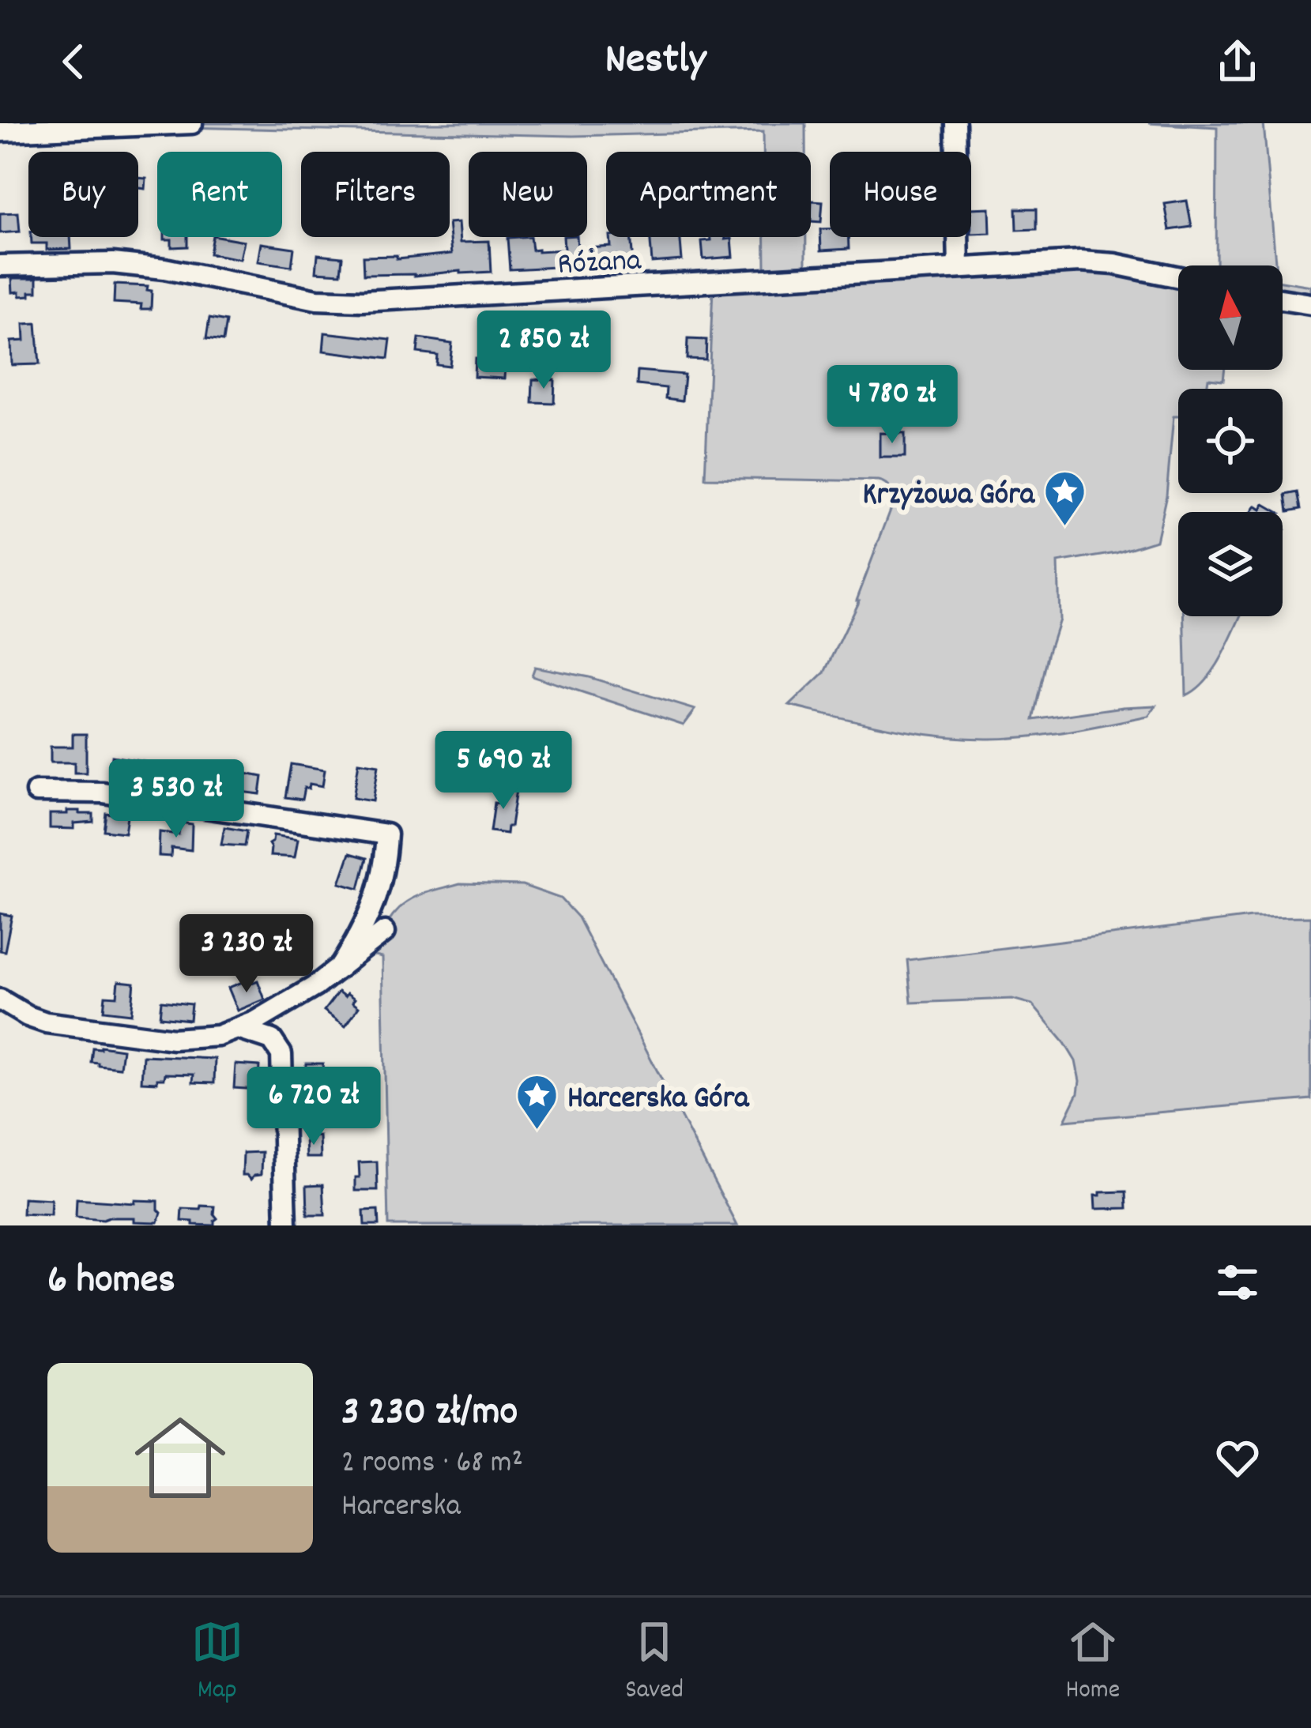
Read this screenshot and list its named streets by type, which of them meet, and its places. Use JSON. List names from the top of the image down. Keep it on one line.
{"streets":{"street":["Różana"]},"places":{"place":["Krzyżowa Góra","Harcerska Góra"]},"north":"top","page":{"header":"Nestly","chip":["Buy","Rent","Filters","New","Apartment","House"],"price":["2 850 zł","4 780 zł","5 690 zł","3 530 zł","3 230 zł","6 720 zł"],"heading":"6 homes","list":[{"name":"3 230 zł/mo","note":"2 rooms · 68 m² · Harcerska"}],"tabs":["Map","Saved","Home"]}}
